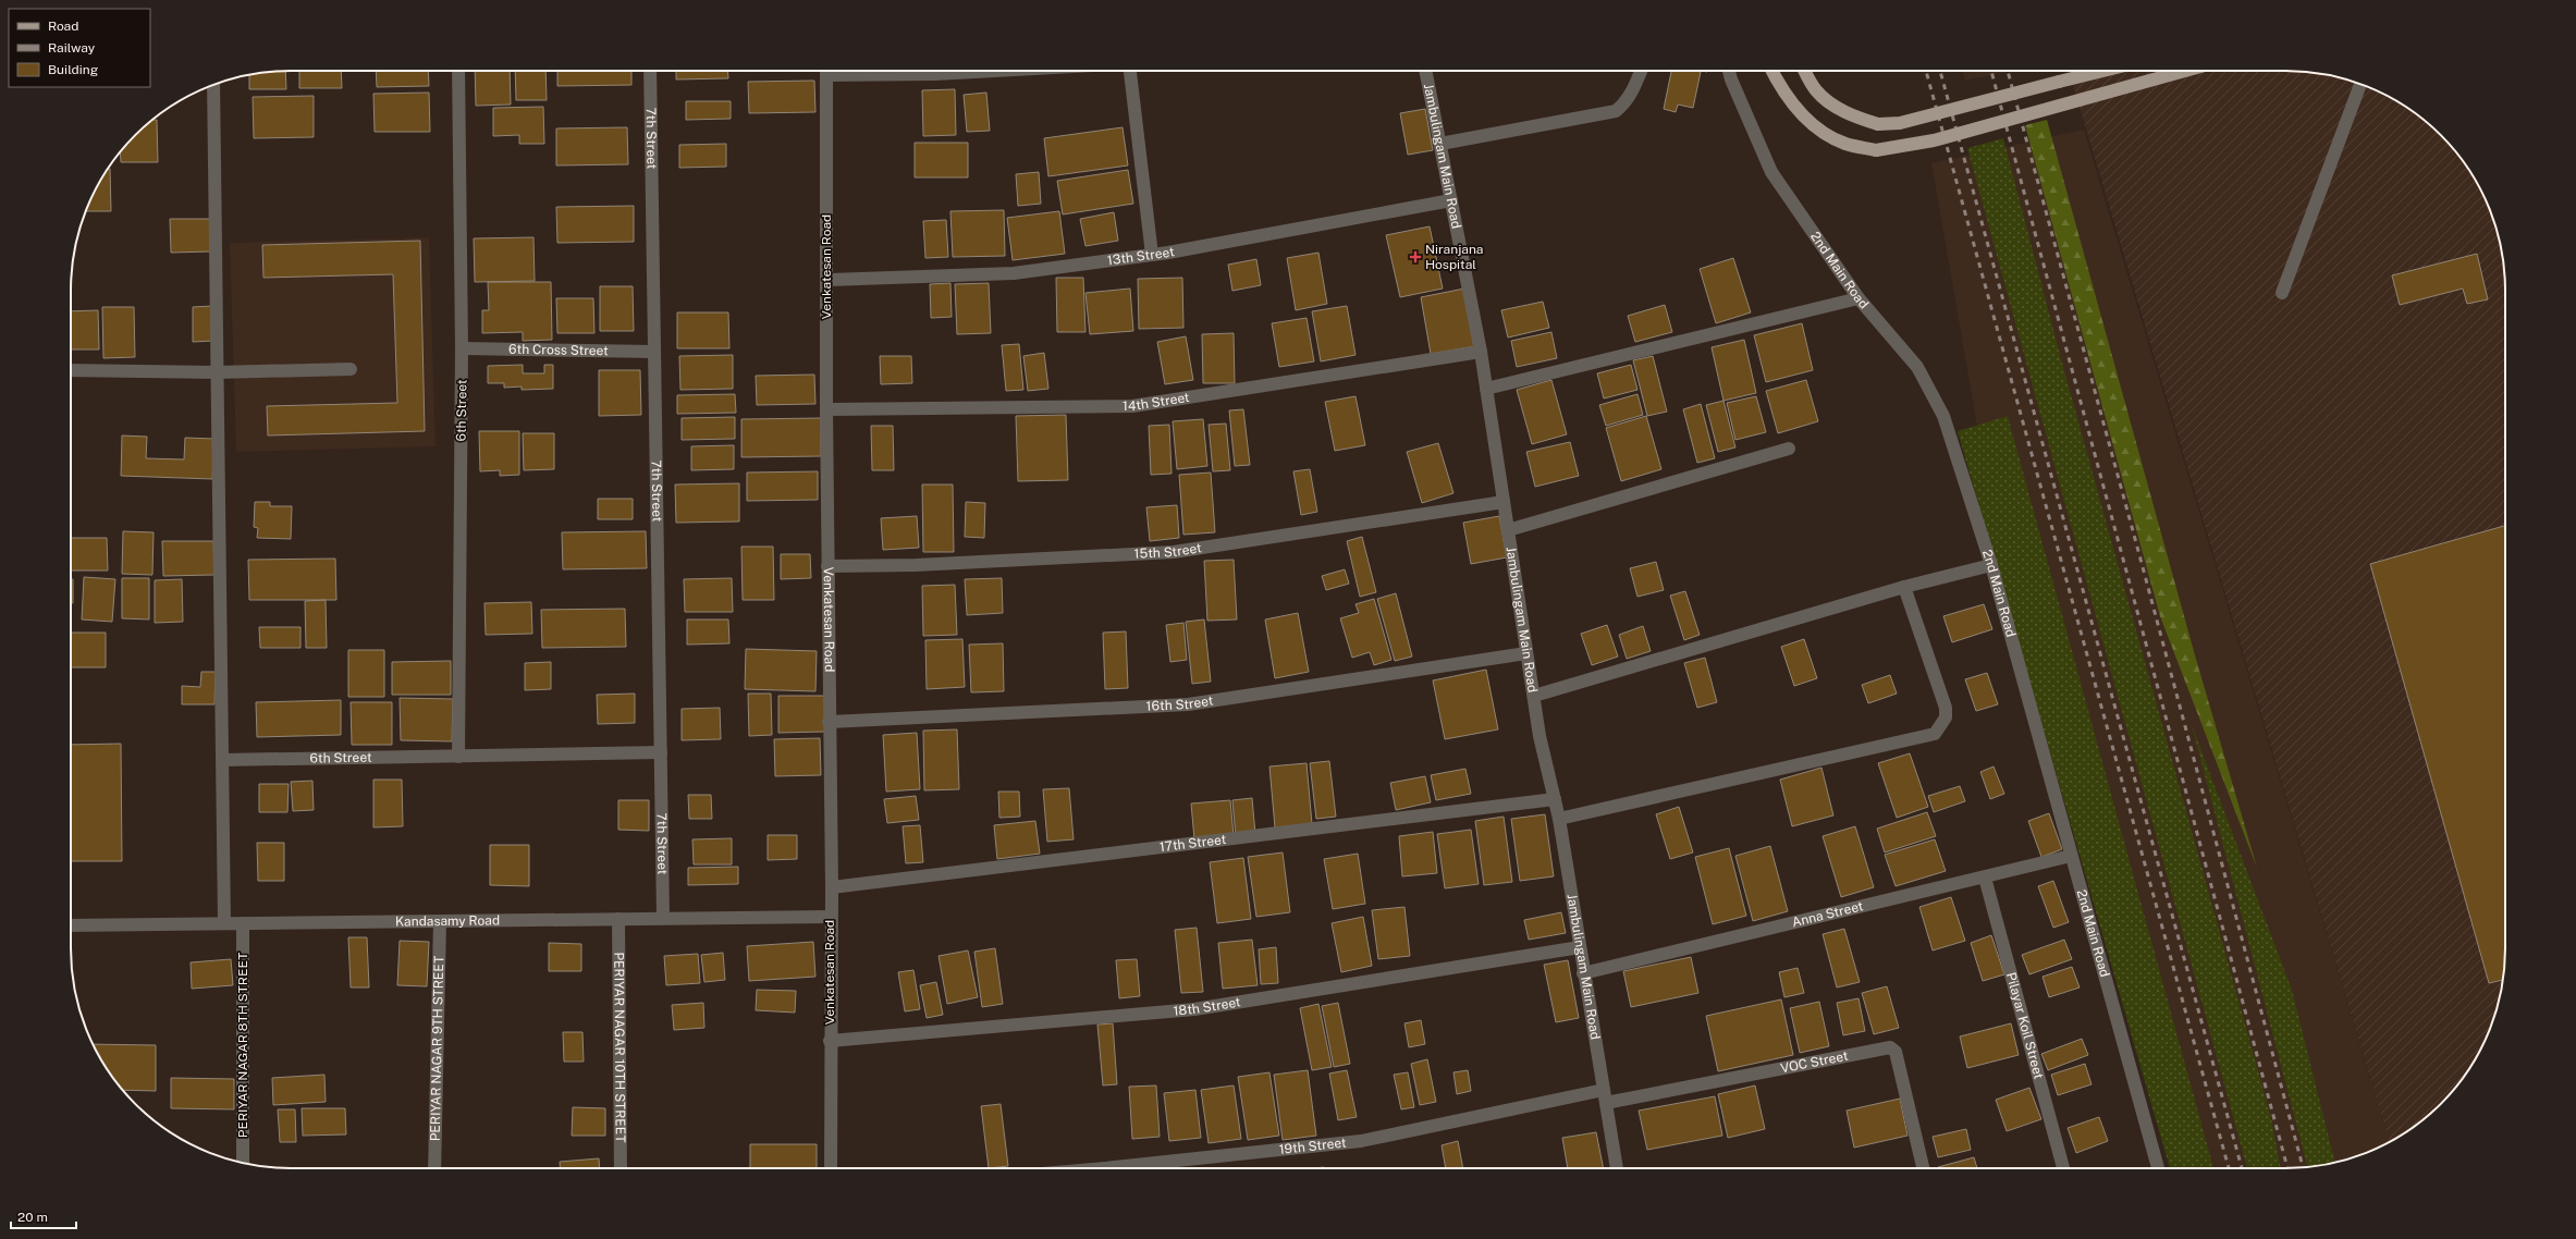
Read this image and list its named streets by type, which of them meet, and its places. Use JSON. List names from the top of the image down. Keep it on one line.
{"streets":{"street":["7th Street","Jambulingam Main Road","13th Street","Venkatesan Road","2nd Main Road","6th Cross Street","14th Street","6th Street","15th Street","16th Street","17th Street","Anna Street","Kandasamy Road","18th Street","Pilayar Koil Street","PERIYAR NAGAR 8TH STREET","PERIYAR NAGAR 10TH STREET","PERIYAR NAGAR 9TH STREET","VOC Street","19th Street"]},"crossings":[["7th Street","6th Cross Street"],["7th Street","6th Street"],["7th Street","Kandasamy Road"],["Jambulingam Main Road","13th Street"],["Jambulingam Main Road","14th Street"],["Jambulingam Main Road","15th Street"],["Jambulingam Main Road","16th Street"],["Jambulingam Main Road","17th Street"],["Jambulingam Main Road","Anna Street"],["Jambulingam Main Road","18th Street"],["Jambulingam Main Road","VOC Street"],["Jambulingam Main Road","19th Street"],["13th Street","Venkatesan Road"],["Venkatesan Road","14th Street"],["Venkatesan Road","15th Street"],["Venkatesan Road","16th Street"],["Venkatesan Road","17th Street"],["Venkatesan Road","Kandasamy Road"],["Venkatesan Road","18th Street"],["2nd Main Road","Anna Street"],["6th Cross Street","6th Street"],["Anna Street","Pilayar Koil Street"],["Kandasamy Road","PERIYAR NAGAR 8TH STREET"],["Kandasamy Road","PERIYAR NAGAR 10TH STREET"],["Kandasamy Road","PERIYAR NAGAR 9TH STREET"],["VOC Street","19th Street"]],"places":{"health":["Niranjana Hospital"]},"legend":["Road","Railway","Building"],"scale_bar":"20 m"}
